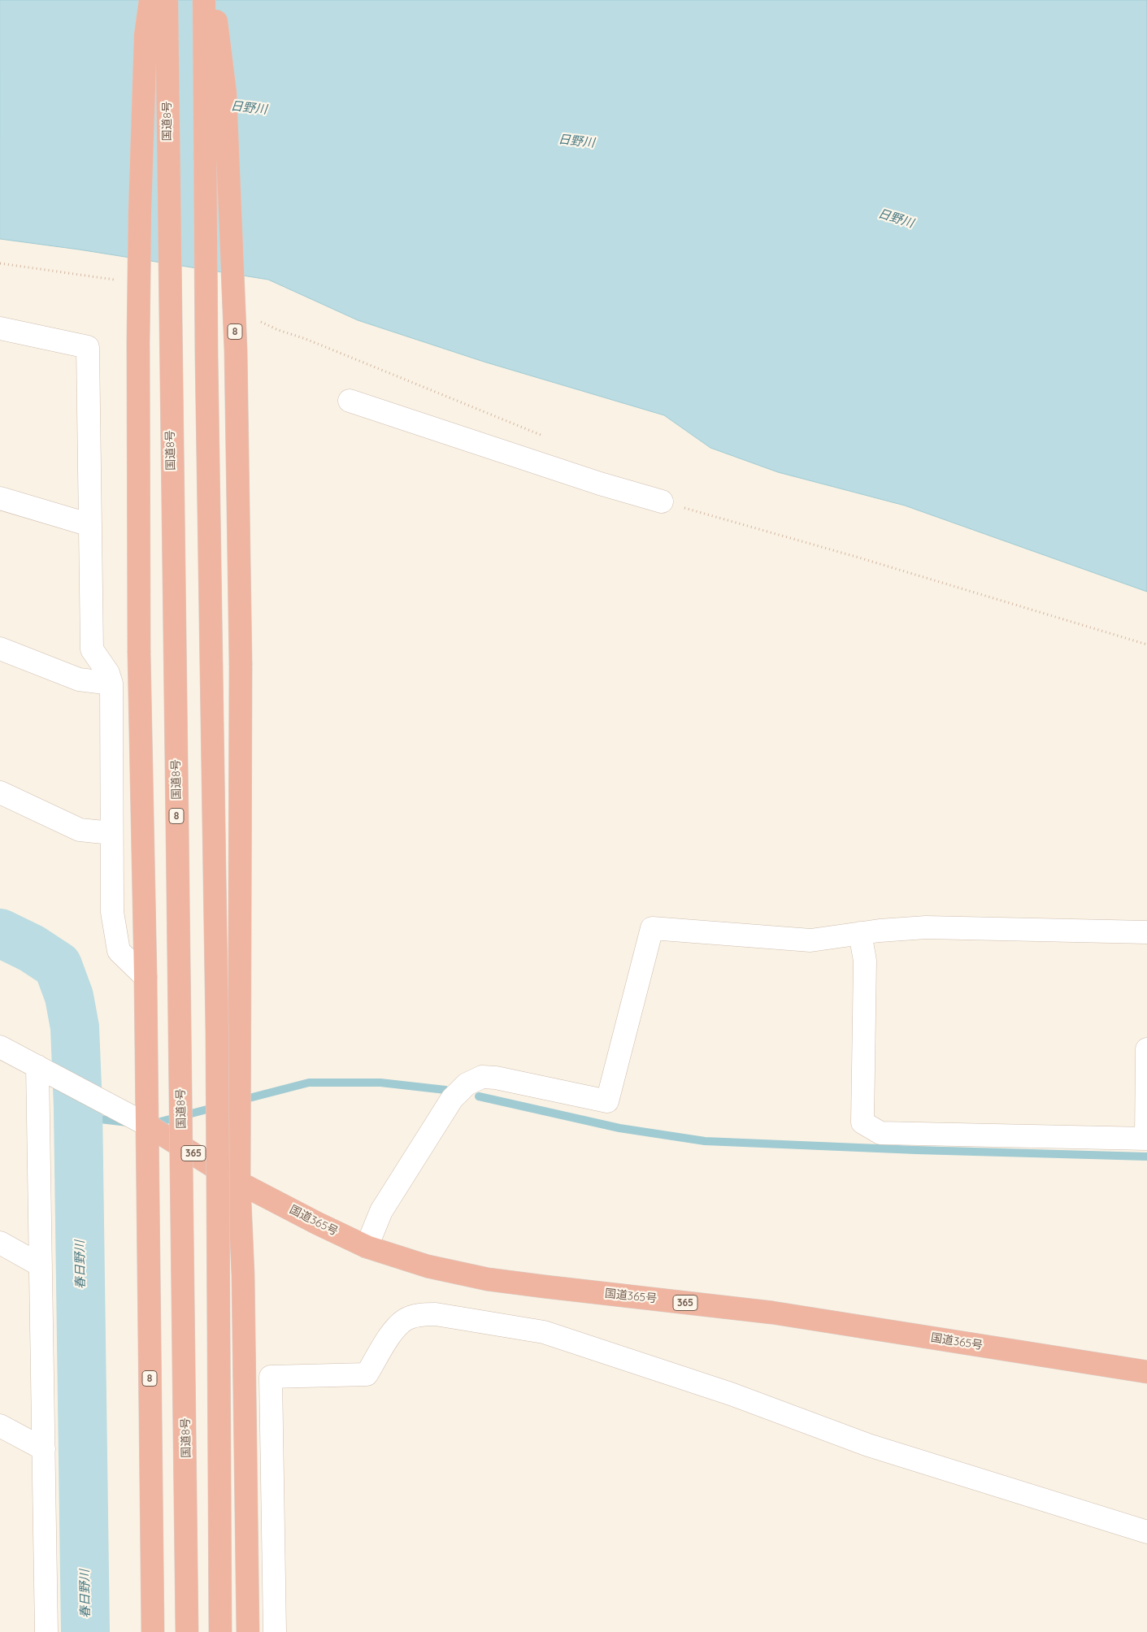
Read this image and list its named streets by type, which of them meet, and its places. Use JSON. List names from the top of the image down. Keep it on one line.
{"streets":{"highway":["国道8号","8","365","国道365号"]},"crossings":[["8","国道365号"]],"water":["日野川","春日野川"]}
